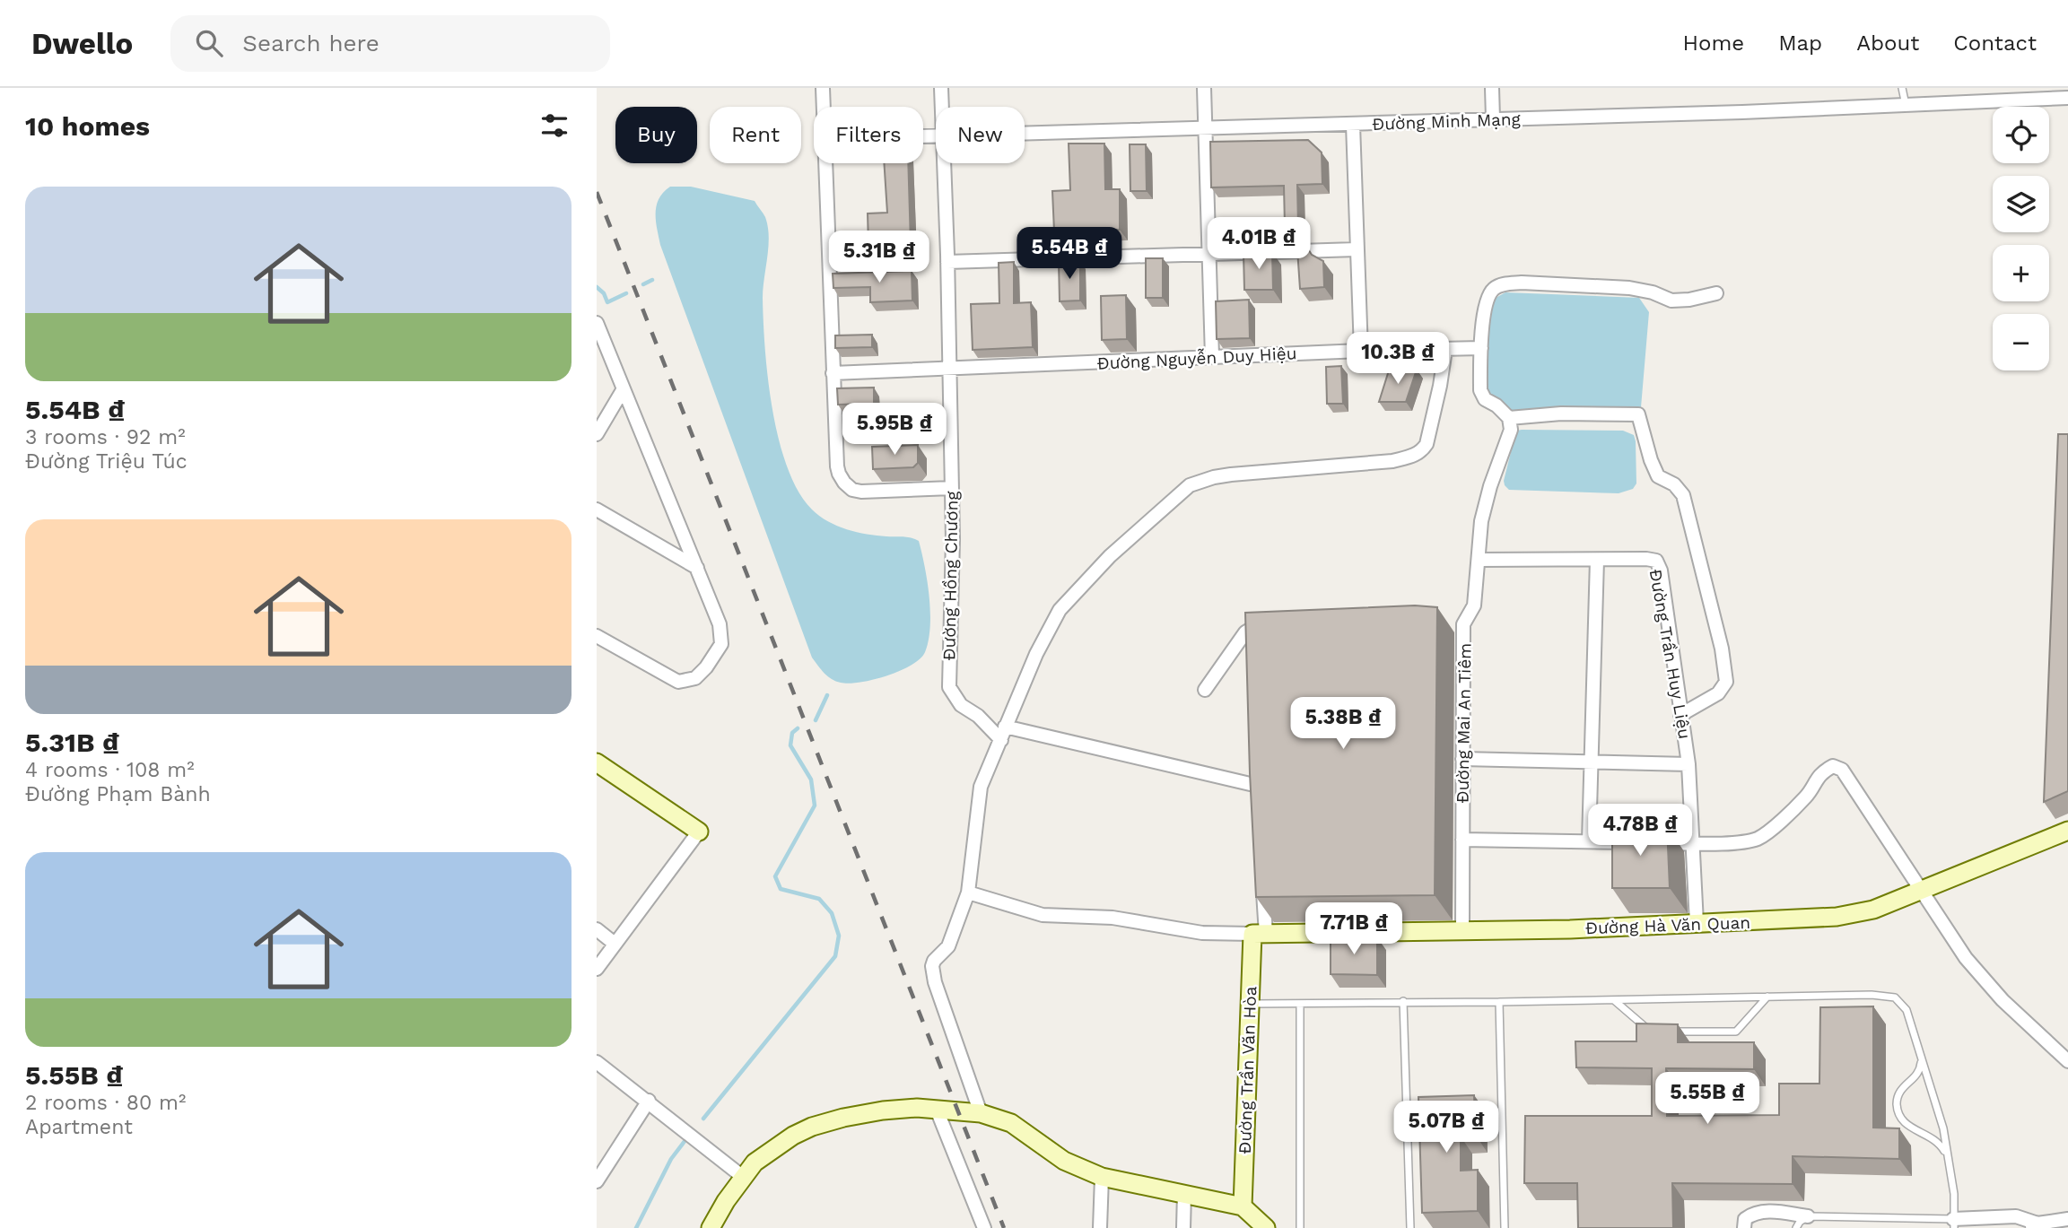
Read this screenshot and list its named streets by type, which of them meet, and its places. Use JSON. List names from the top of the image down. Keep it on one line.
{"streets":{"main road":["Đường Hà Văn Quan","Đường Trần Văn Hòa"],"street":["Đường Minh Mạng","Đường Nguyễn Duy Hiệu","Đường Hồng Chương","Đường Trần Huy Liệu","Đường Mai An Tiêm"]},"crossings":[["Đường Nguyễn Duy Hiệu","Đường Hồng Chương"],["Đường Trần Huy Liệu","Đường Mai An Tiêm"],["Đường Trần Huy Liệu","Đường Hà Văn Quan"],["Đường Mai An Tiêm","Đường Hà Văn Quan"],["Đường Hà Văn Quan","Đường Trần Văn Hòa"]],"page":{"header":"Dwello","search":"Search here","nav":["Home","Map","About","Contact"],"heading":"10 homes","map_buttons":["+","−"],"chip":["Buy","Rent","Filters","New"],"list":[{"name":"5.54B ₫","note":"3 rooms · 92 m² · Đường Triệu Túc"},{"name":"5.31B ₫","note":"4 rooms · 108 m² · Đường Phạm Bành"},{"name":"5.55B ₫","note":"2 rooms · 80 m² · Apartment"}],"price":["4.01B ₫","5.54B ₫","5.31B ₫","10.3B ₫","5.95B ₫","5.38B ₫","4.78B ₫","7.71B ₫","5.55B ₫","5.07B ₫"]}}
